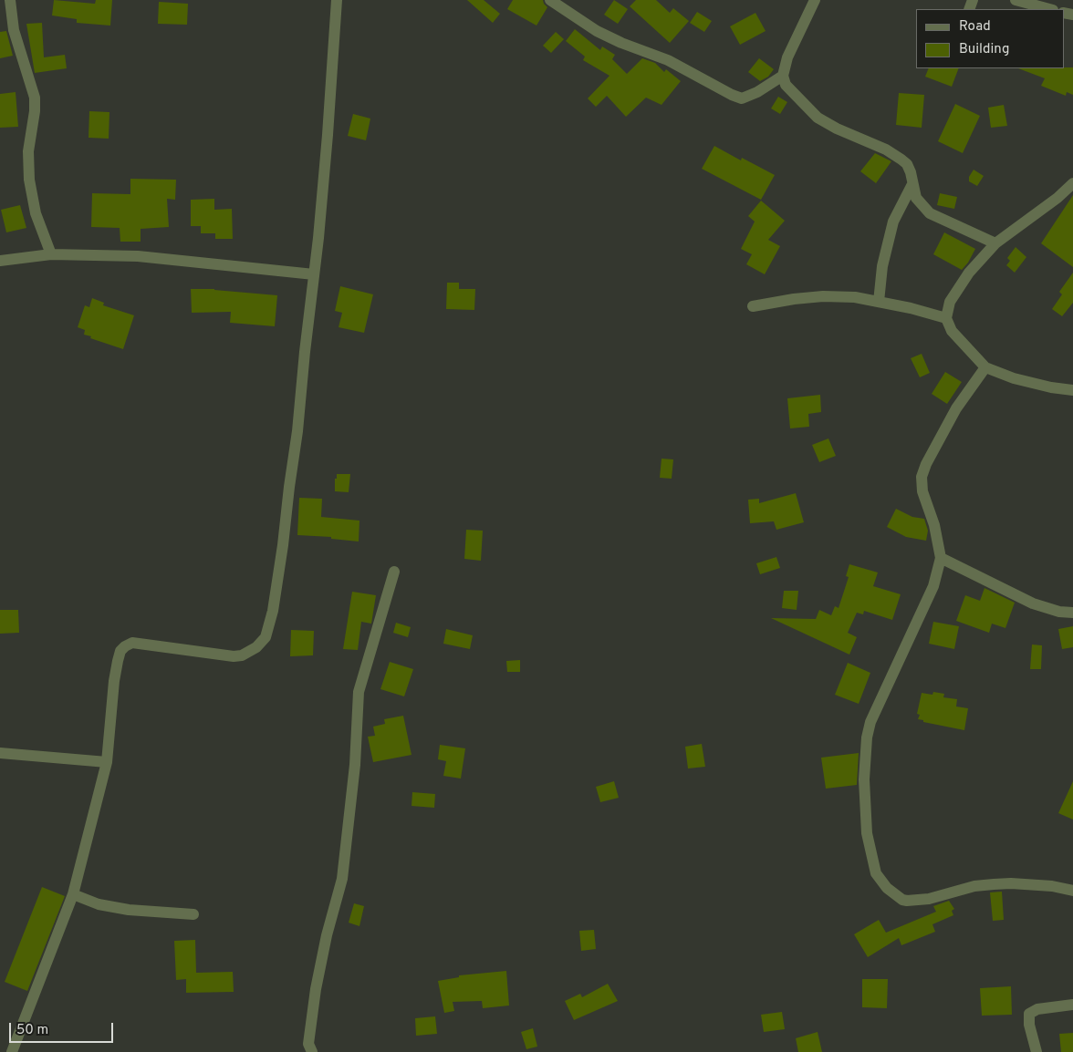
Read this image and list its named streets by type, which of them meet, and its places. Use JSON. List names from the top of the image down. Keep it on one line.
{"legend":["Road","Building"],"scale_bar":"50 m"}
